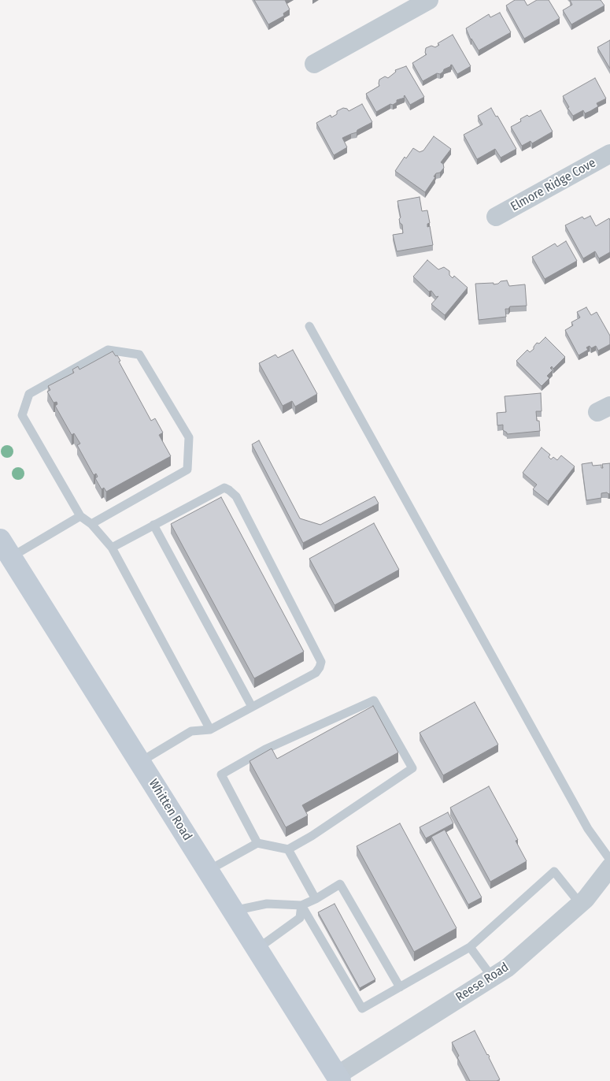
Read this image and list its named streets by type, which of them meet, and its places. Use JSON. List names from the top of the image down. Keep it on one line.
{"streets":{"main road":["Whitten Road"],"street":["Elmore Ridge Cove","Reese Road"]},"crossings":[["Whitten Road","Reese Road"]]}
